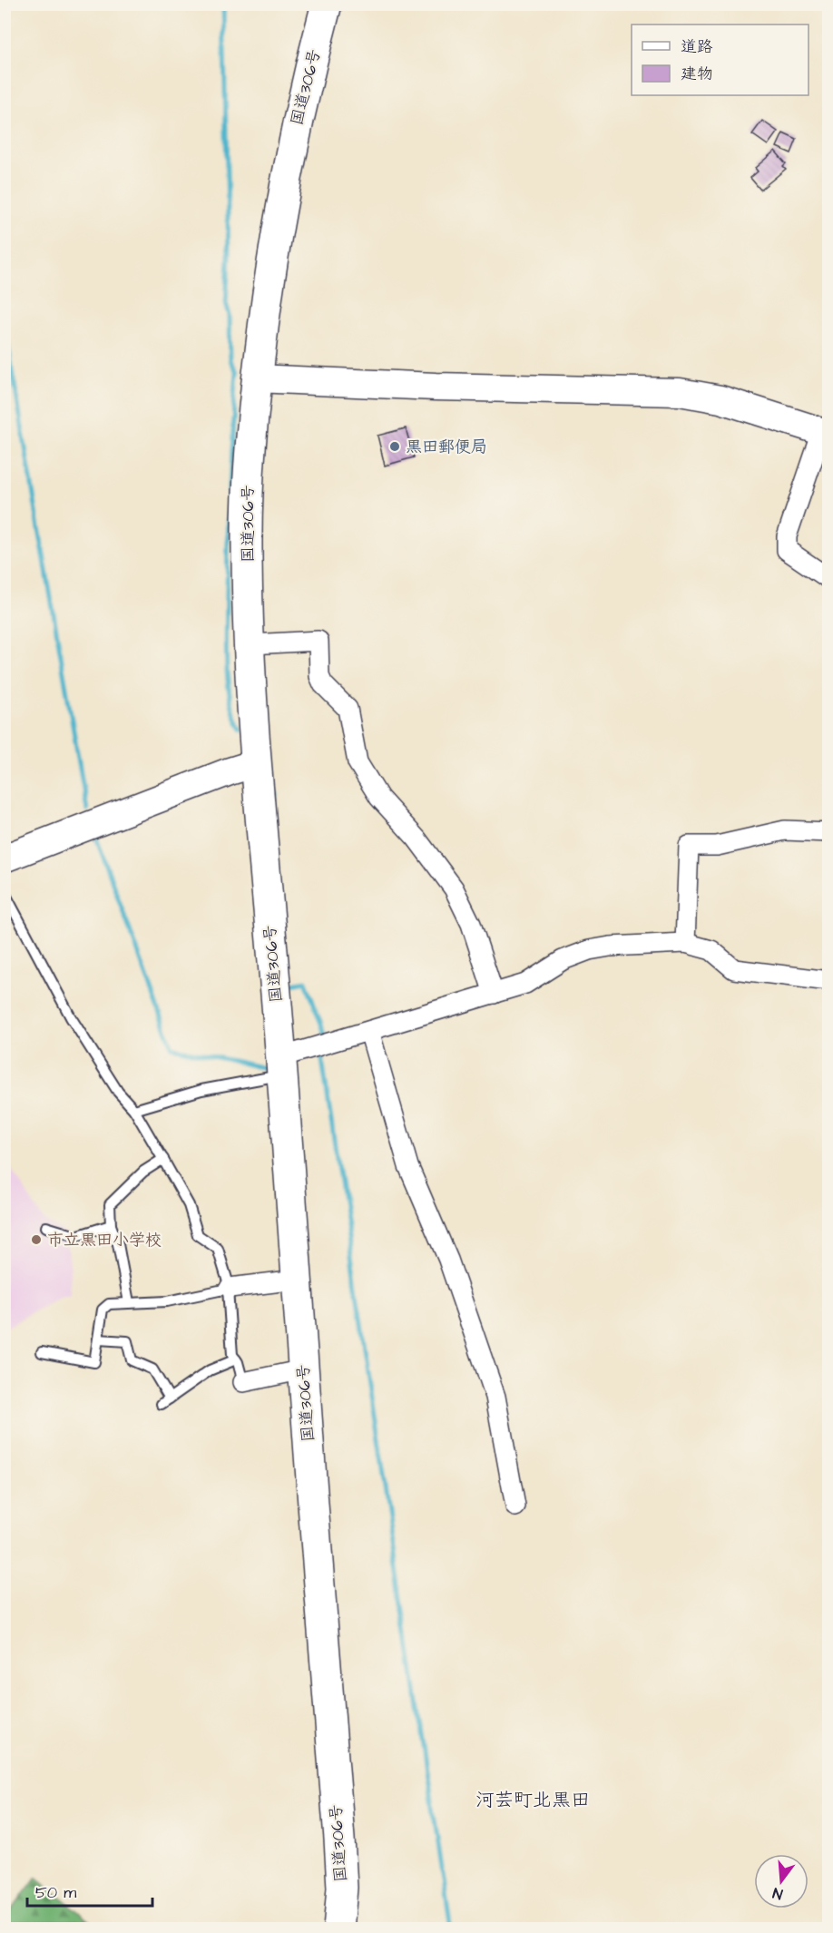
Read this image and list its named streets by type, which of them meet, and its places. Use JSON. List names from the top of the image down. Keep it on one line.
{"streets":{"highway":["国道306号"]},"districts":["河芸町北黒田"],"places":["黒田郵便局","市立黒田小学校"],"legend":["道路","建物"],"scale_bar":"50 m","north":"bottom"}
